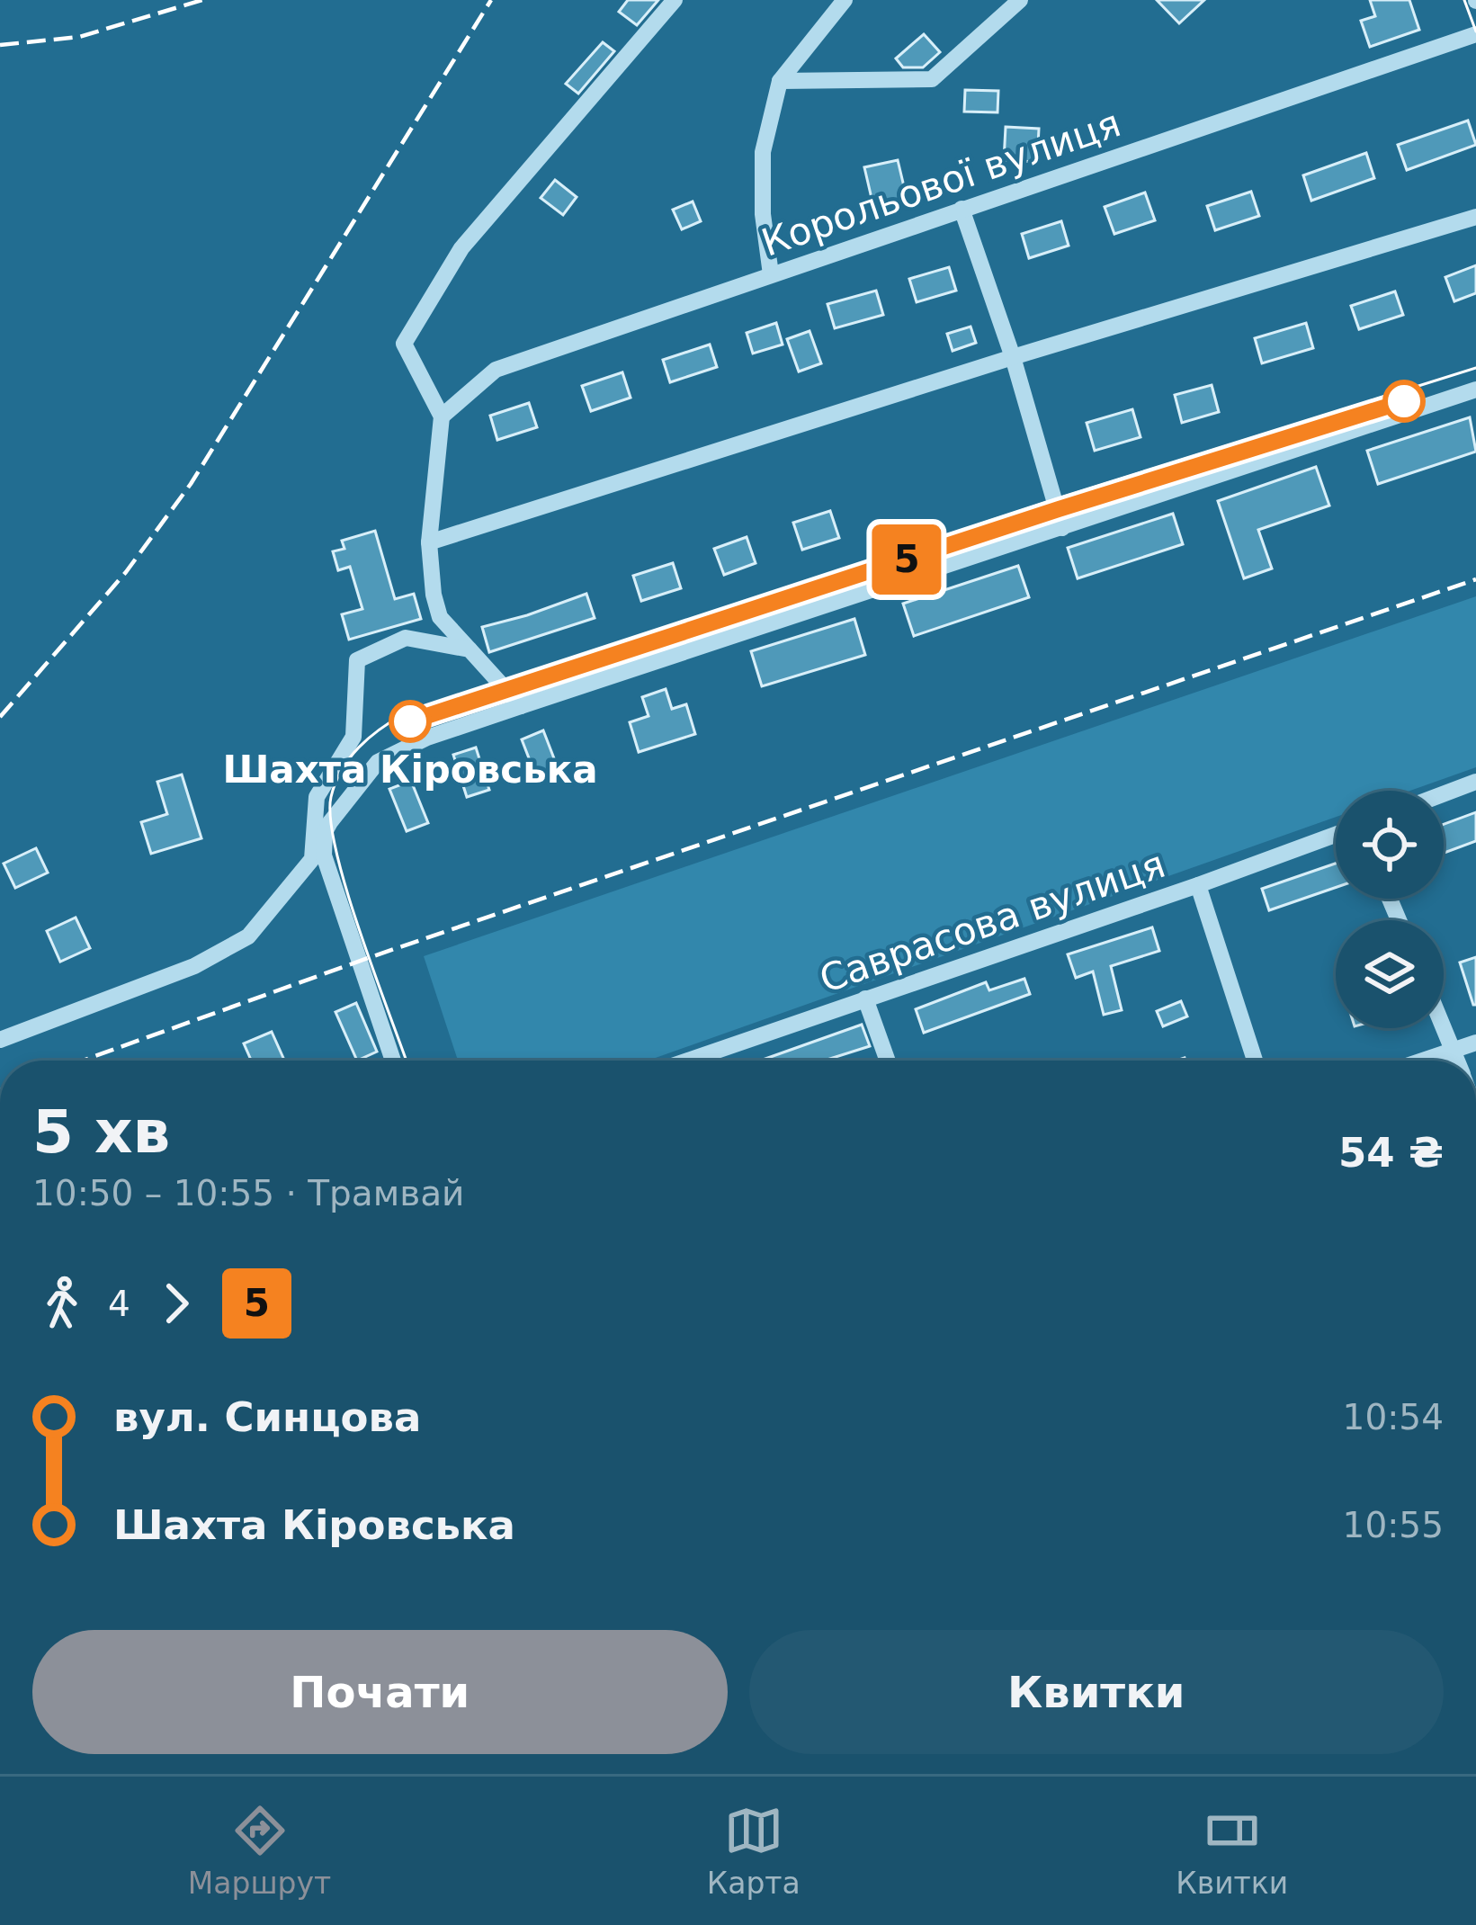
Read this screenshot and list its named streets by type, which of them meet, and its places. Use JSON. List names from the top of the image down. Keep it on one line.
{"streets":{"street":["Корольової вулиця","Саврасова вулиця"]},"places":["Шахта Кіровська"],"lines":["tram line 5"],"page":{"on_map":"5","heading":["5 хв","10:50 – 10:55 · Трамвай","54 ₴"],"legs":["4","5"],"list":[{"name":"вул. Синцова","value":"10:54"},{"name":"Шахта Кіровська","value":"10:55"}],"buttons":["Почати","Квитки"],"tabs":["Маршрут","Карта","Квитки"]}}
